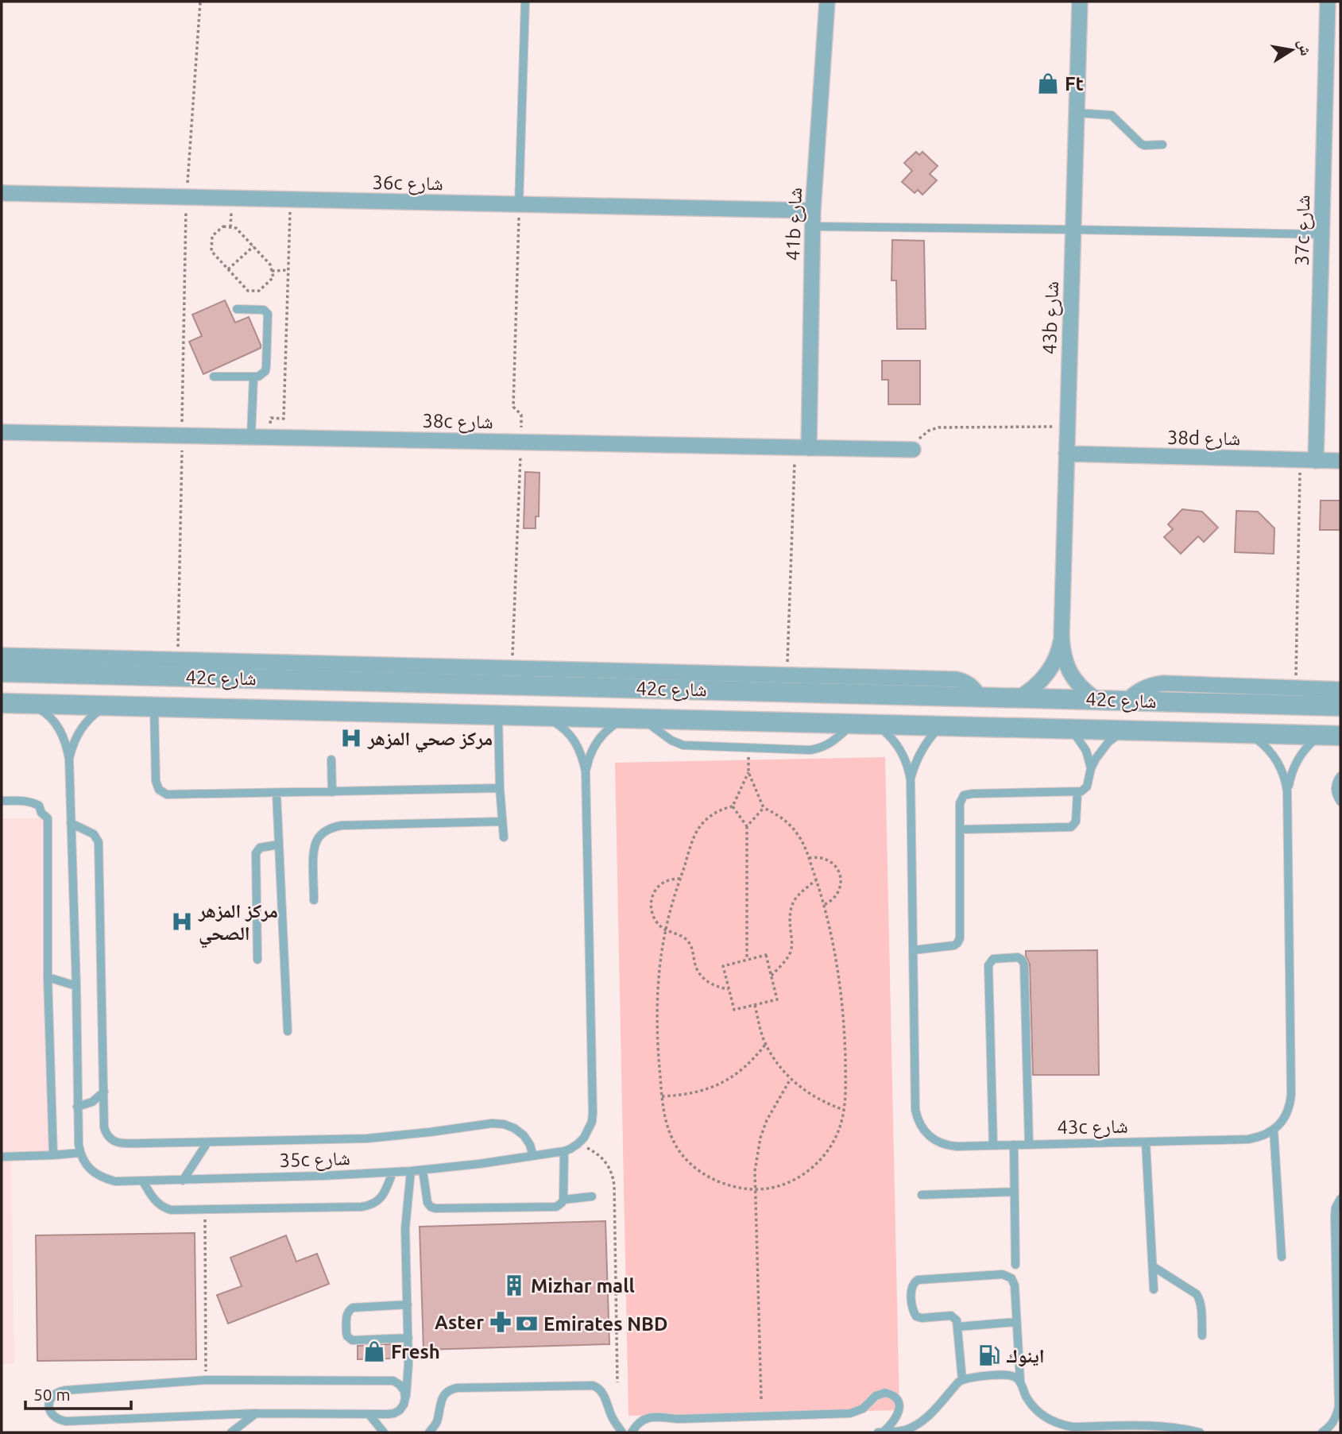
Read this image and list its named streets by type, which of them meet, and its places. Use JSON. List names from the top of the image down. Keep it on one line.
{"streets":{"street":["36c شارع","41b شارع","37c شارع","43b شارع","38c شارع","38d شارع","42c شارع"],"lane":["43c شارع","35c شارع"]},"crossings":[["36c شارع","41b شارع"],["41b شارع","38c شارع"],["37c شارع","38d شارع"],["43b شارع","38d شارع"],["43b شارع","42c شارع"],["42c شارع","43c شارع"]],"places":{"shop":["Ft","Fresh"],"hospital":["مركز صحي المزهر","مركز المزهر الصحي"],"building":["Mizhar mall"],"pharmacy":["Aster"],"bank":["Emirates NBD"],"fuel station":["اينوك"]},"scale_bar":"50 m","north":"right"}
